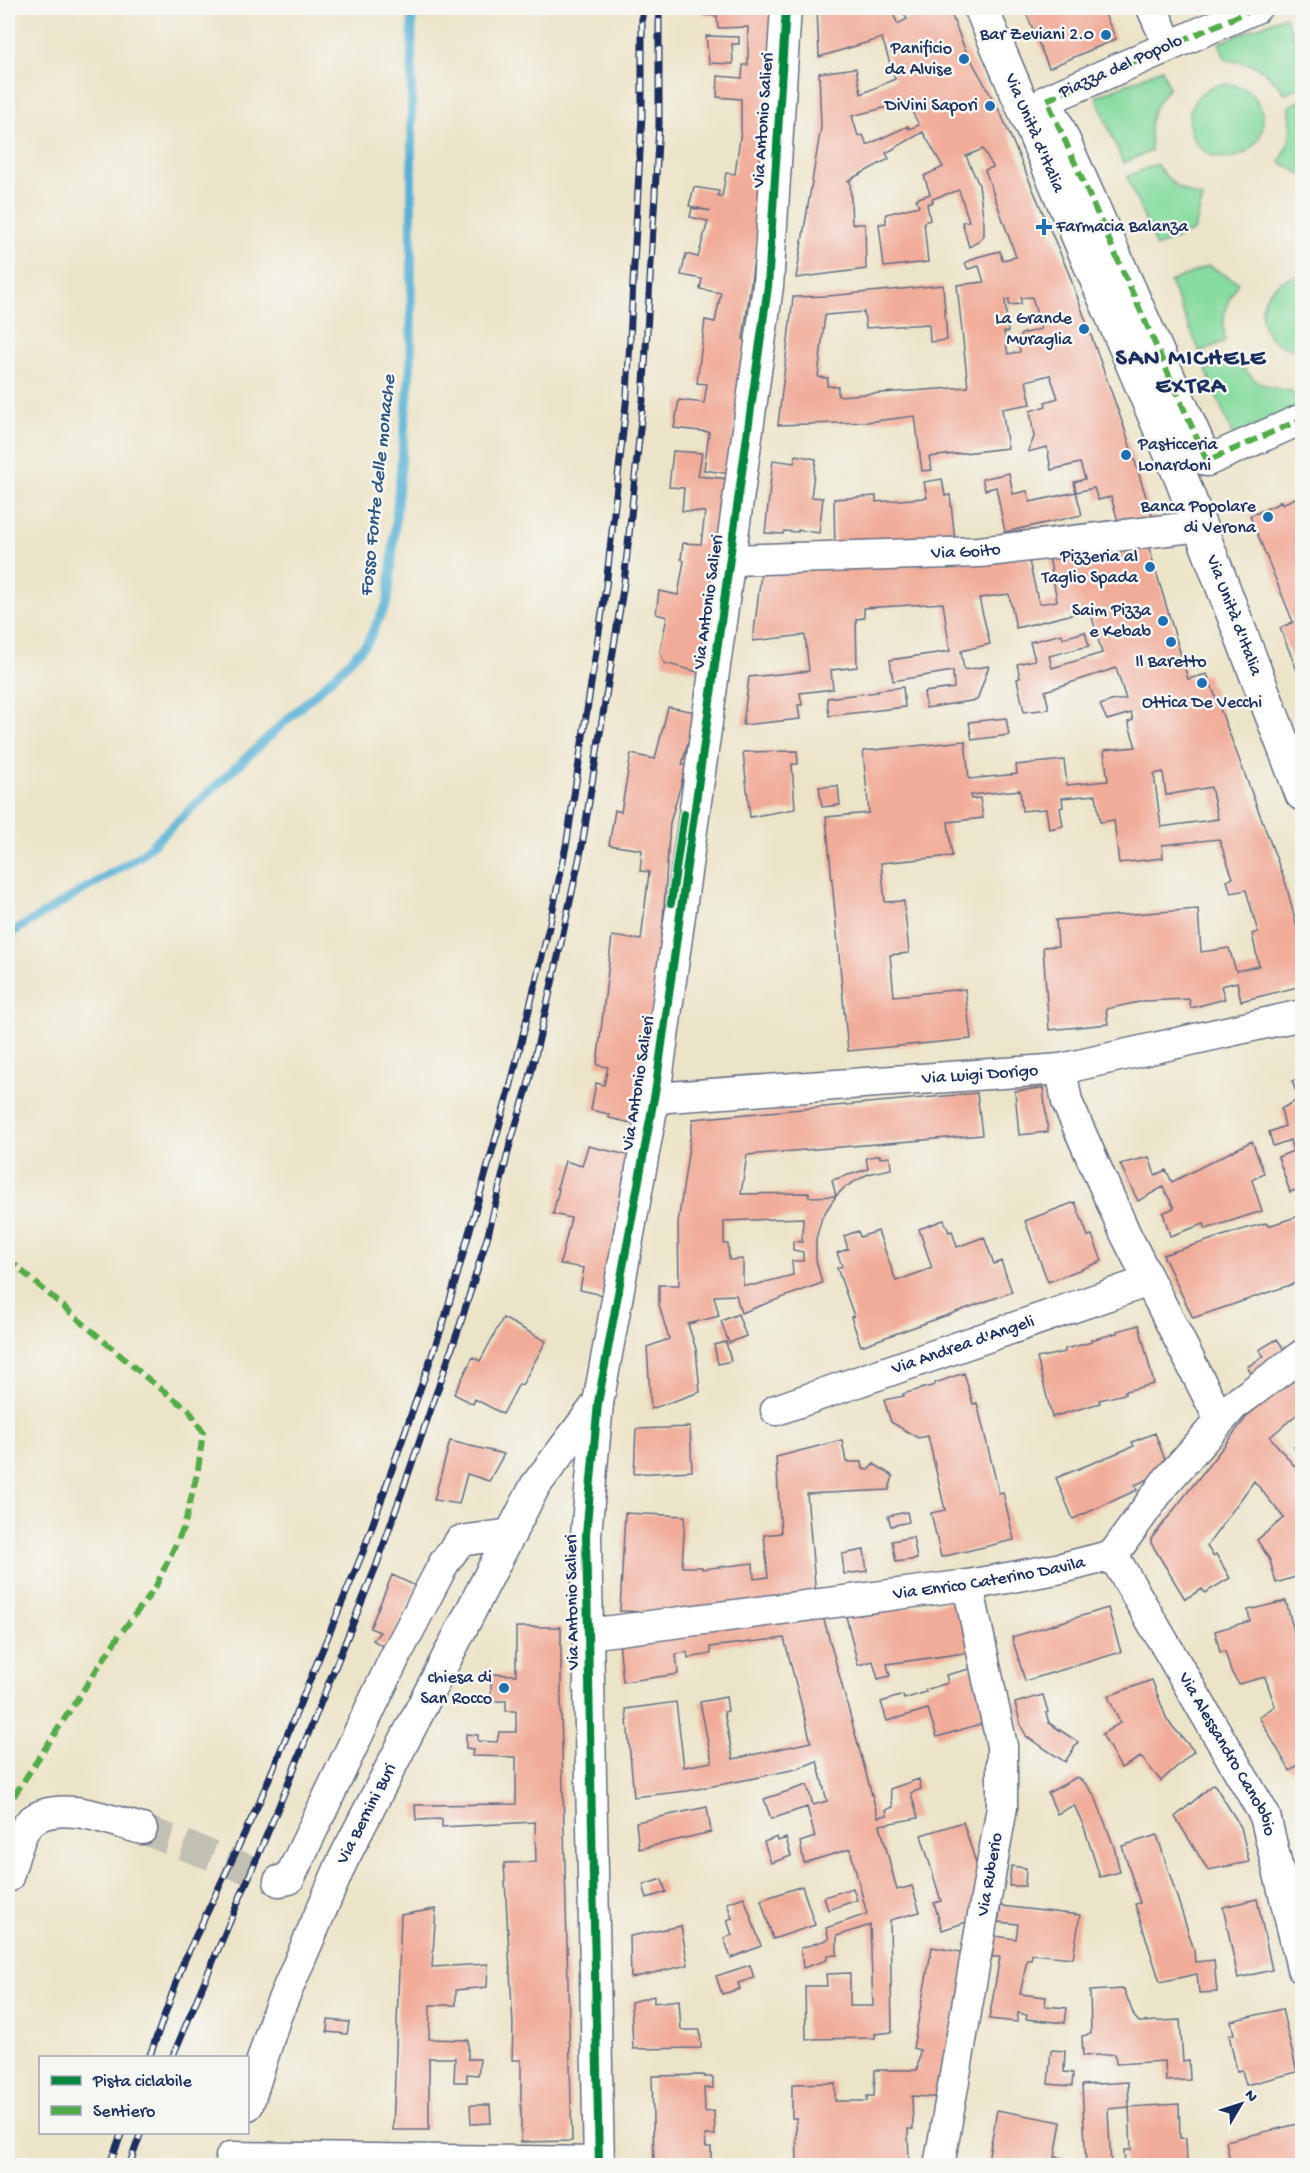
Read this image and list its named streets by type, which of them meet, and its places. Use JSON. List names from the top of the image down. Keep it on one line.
{"streets":{"main road":["Via Unità d'Italia"],"street":["Piazza del Popolo","Via Antonio Salieri","Via Goito","Via Luigi Dorigo","Via Andrea d'Angeli","Via Enrico Caterino Davila","Via Alessandro Canobbio","Via Bernini Buri","Via Ruberio"]},"crossings":[["Piazza del Popolo","Via Unità d'Italia"],["Via Antonio Salieri","Via Goito"],["Via Antonio Salieri","Via Luigi Dorigo"],["Via Antonio Salieri","Via Enrico Caterino Davila"],["Via Antonio Salieri","Via Bernini Buri"],["Via Unità d'Italia","Via Goito"],["Via Enrico Caterino Davila","Via Alessandro Canobbio"],["Via Enrico Caterino Davila","Via Ruberio"]],"districts":["SAN MICHELE EXTRA"],"water":["Fosso Fonte delle monache"],"places":{"other":["Bar Zeviani 2.0","Panificio da Alvise","DiVini Sapori","La Grande Muraglia","Pasticceria Lonardoni","Banca Popolare di Verona","Pizzeria al Taglio Spada","Saim Pizza e Kebab","Il Baretto","Ottica De Vecchi","chiesa di San Rocco"],"health":["Farmacia Balanza"]},"legend":["Pista ciclabile","Sentiero"],"north":"top right"}
